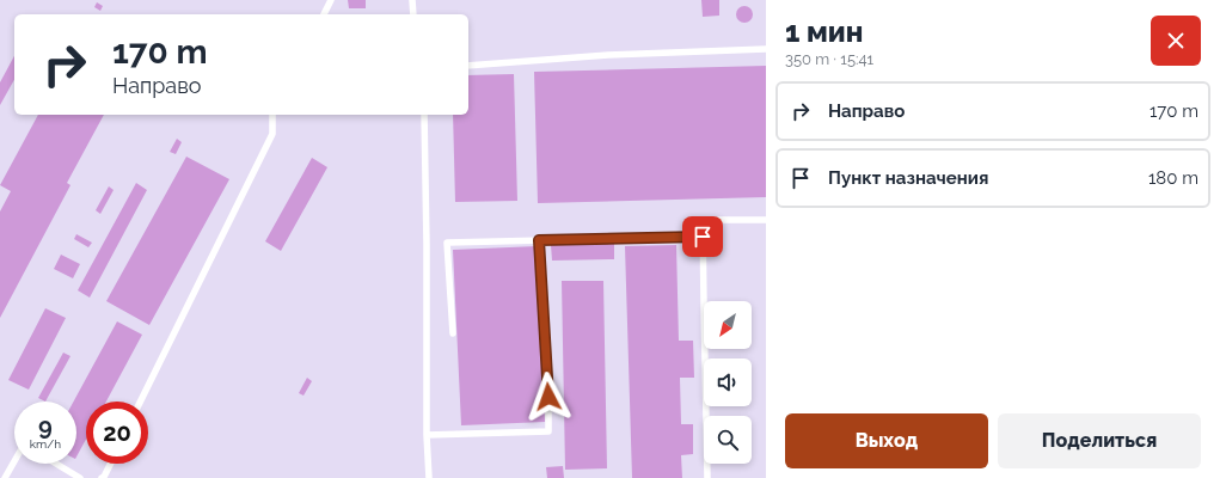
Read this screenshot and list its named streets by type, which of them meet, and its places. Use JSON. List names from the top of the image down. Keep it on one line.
{"north":"bottom left","page":{"heading":["1 мин","350 m · 15:41"],"turn":["170 m","Направо"],"list":[{"name":"Направо","value":"170 m"},{"name":"Пункт назначения","value":"180 m"}],"speed":"9 km/h","limit":"20","buttons":["Выход","Поделиться"]}}
